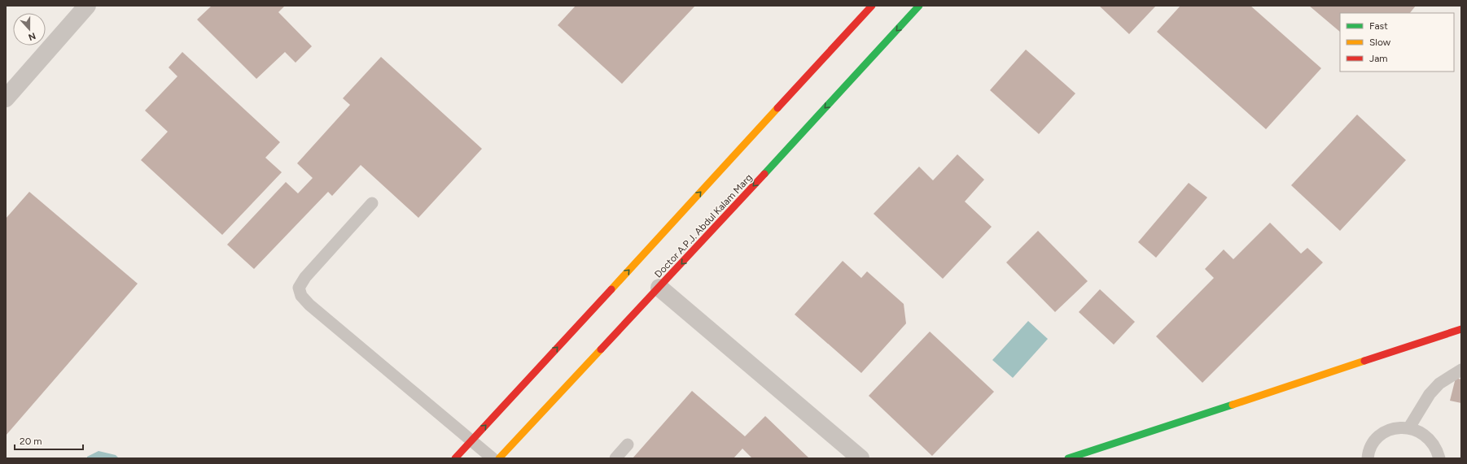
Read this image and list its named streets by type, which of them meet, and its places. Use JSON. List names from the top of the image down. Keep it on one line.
{"streets":{"main road":["Doctor A.P.J. Abdul Kalam Marg"]},"legend":["Fast","Slow","Jam"],"scale_bar":"20 m","north":"bottom"}
